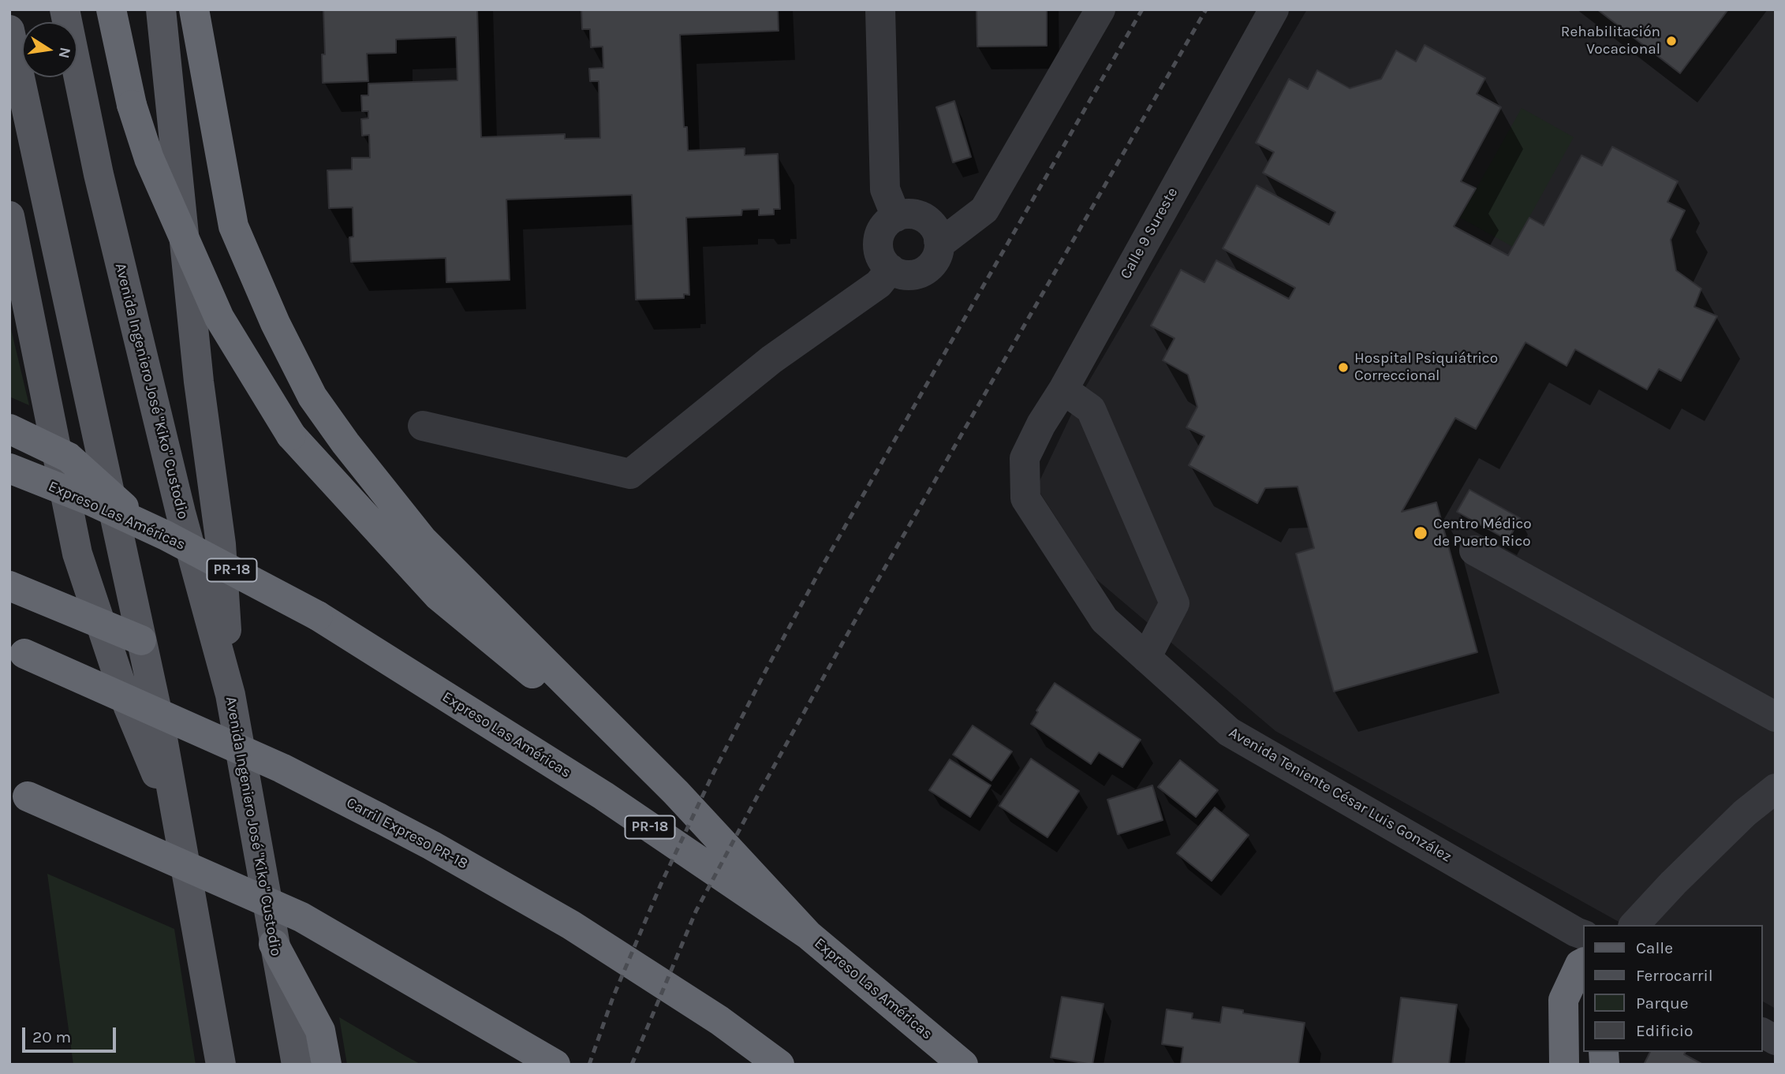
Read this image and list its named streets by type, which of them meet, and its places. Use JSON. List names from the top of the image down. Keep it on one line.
{"streets":{"highway":["Expreso Las Américas","PR-18","Carril Expreso PR-18"],"main road":["Avenida Ingeniero José \"Kiko\" Custodio"],"street":["Calle 9 Sureste","Avenida Teniente César Luis González"]},"crossings":[["Calle 9 Sureste","Avenida Teniente César Luis González"]],"places":["Rehabilitación Vocacional","Hospital Psiquiátrico Correccional","Centro Médico de Puerto Rico"],"legend":["Calle","Ferrocarril","Parque","Edificio"],"scale_bar":"20 m","north":"right"}
